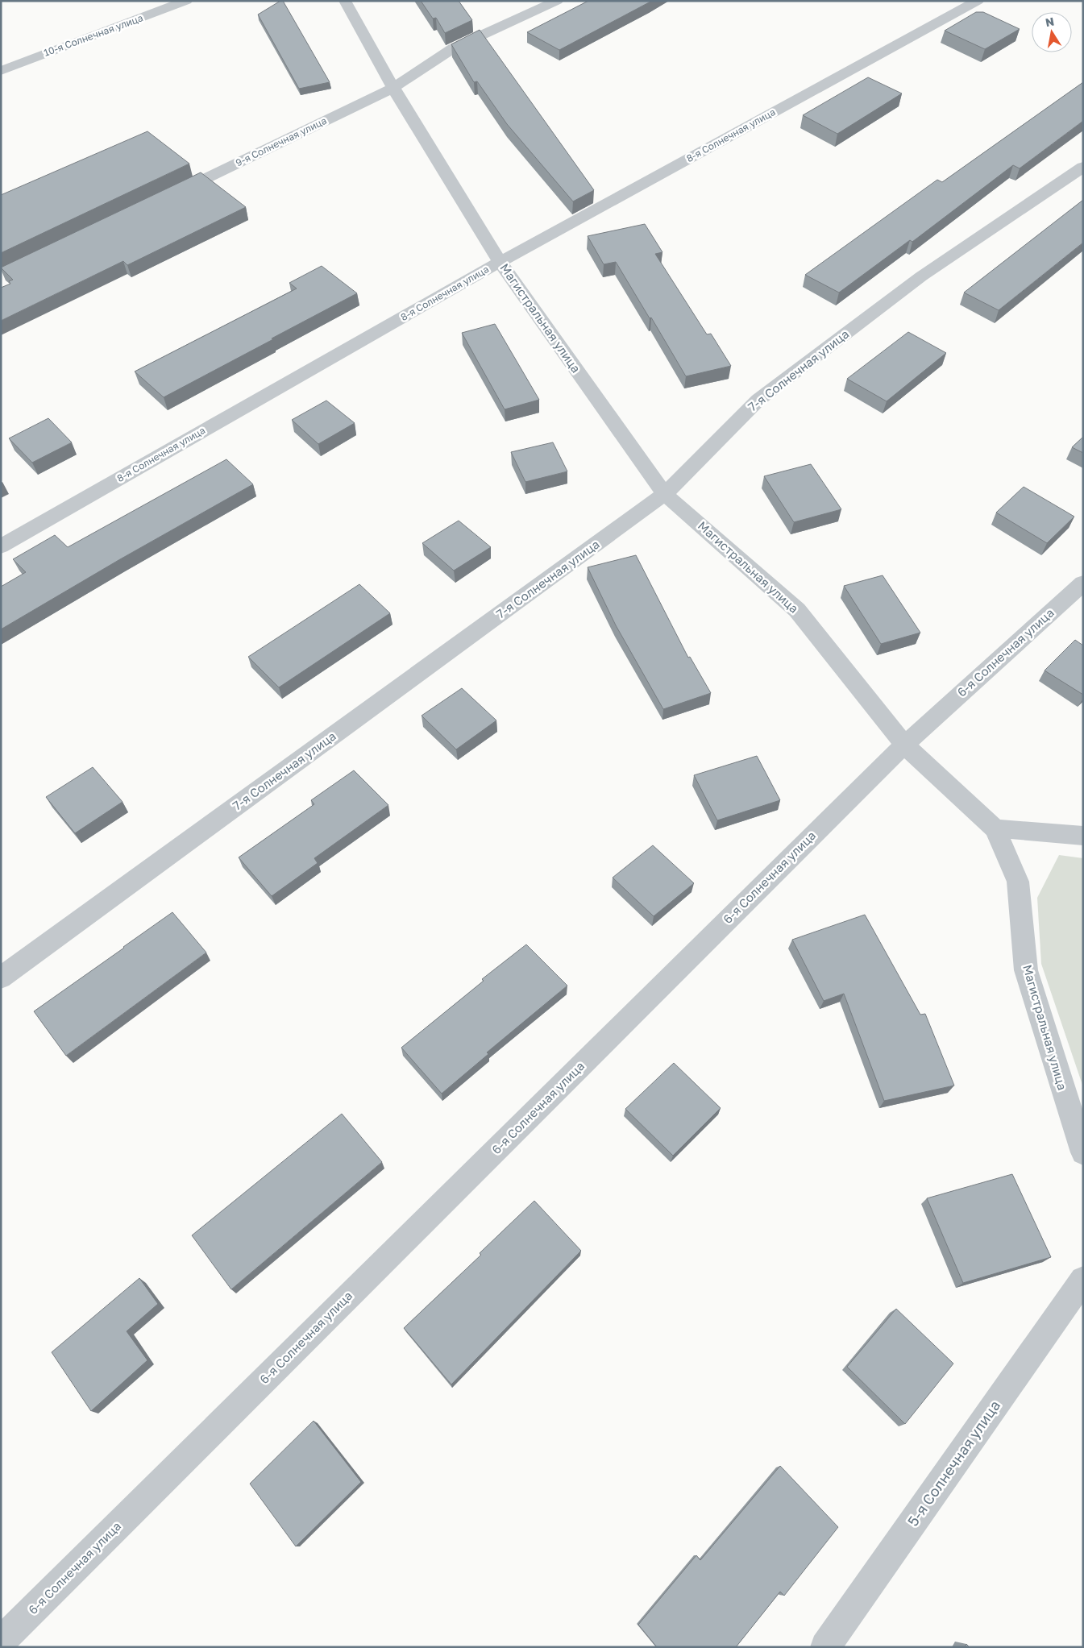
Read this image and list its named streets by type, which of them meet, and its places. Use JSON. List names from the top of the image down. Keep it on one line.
{"streets":{"street":["10-я Солнечная улица","8-я Солнечная улица","9-я Солнечная улица","Магистральная улица","7-я Солнечная улица","6-я Солнечная улица","5-я Солнечная улица"]},"crossings":[["8-я Солнечная улица","Магистральная улица"],["9-я Солнечная улица","Магистральная улица"],["Магистральная улица","7-я Солнечная улица"],["Магистральная улица","6-я Солнечная улица"]],"north":"top"}
